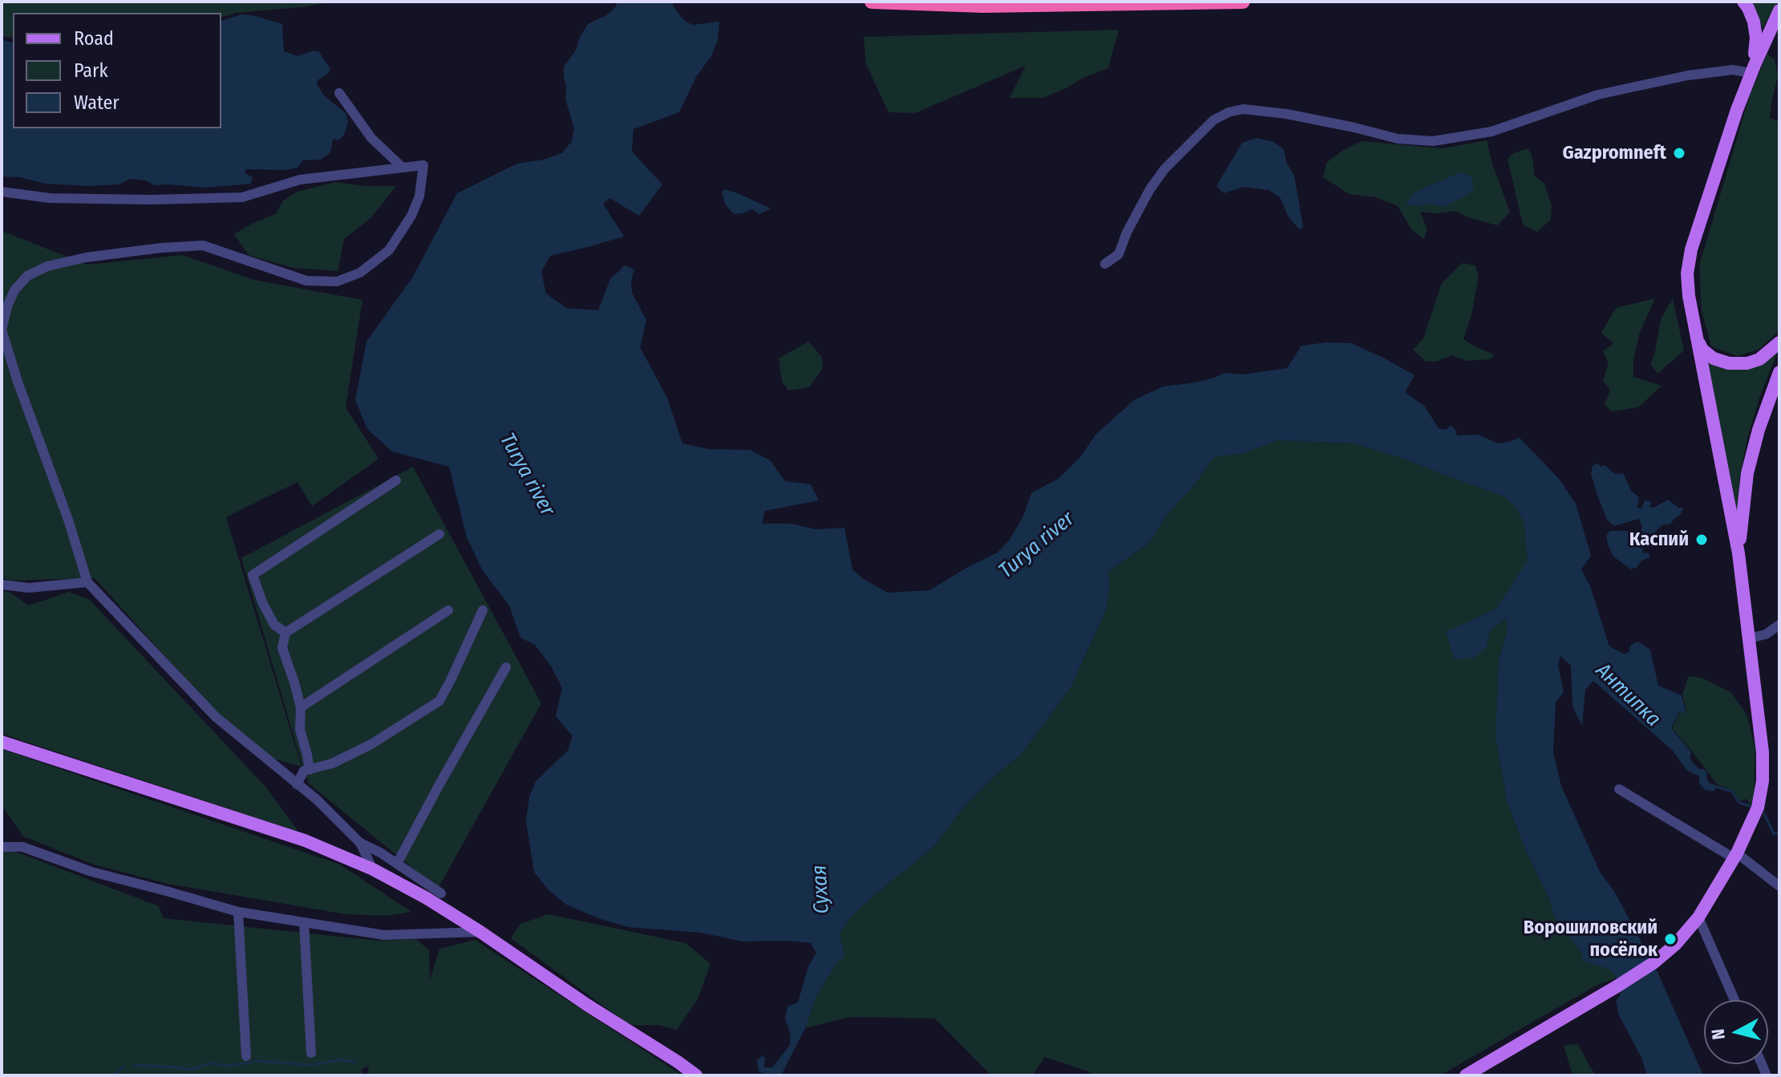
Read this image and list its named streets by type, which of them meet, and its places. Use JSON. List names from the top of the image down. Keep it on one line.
{"water":["Turya river","Антипка","Сухая"],"places":["Gazpromneft","Каспий","Ворошиловский посёлок"],"legend":["Road","Park","Water"],"north":"left"}
